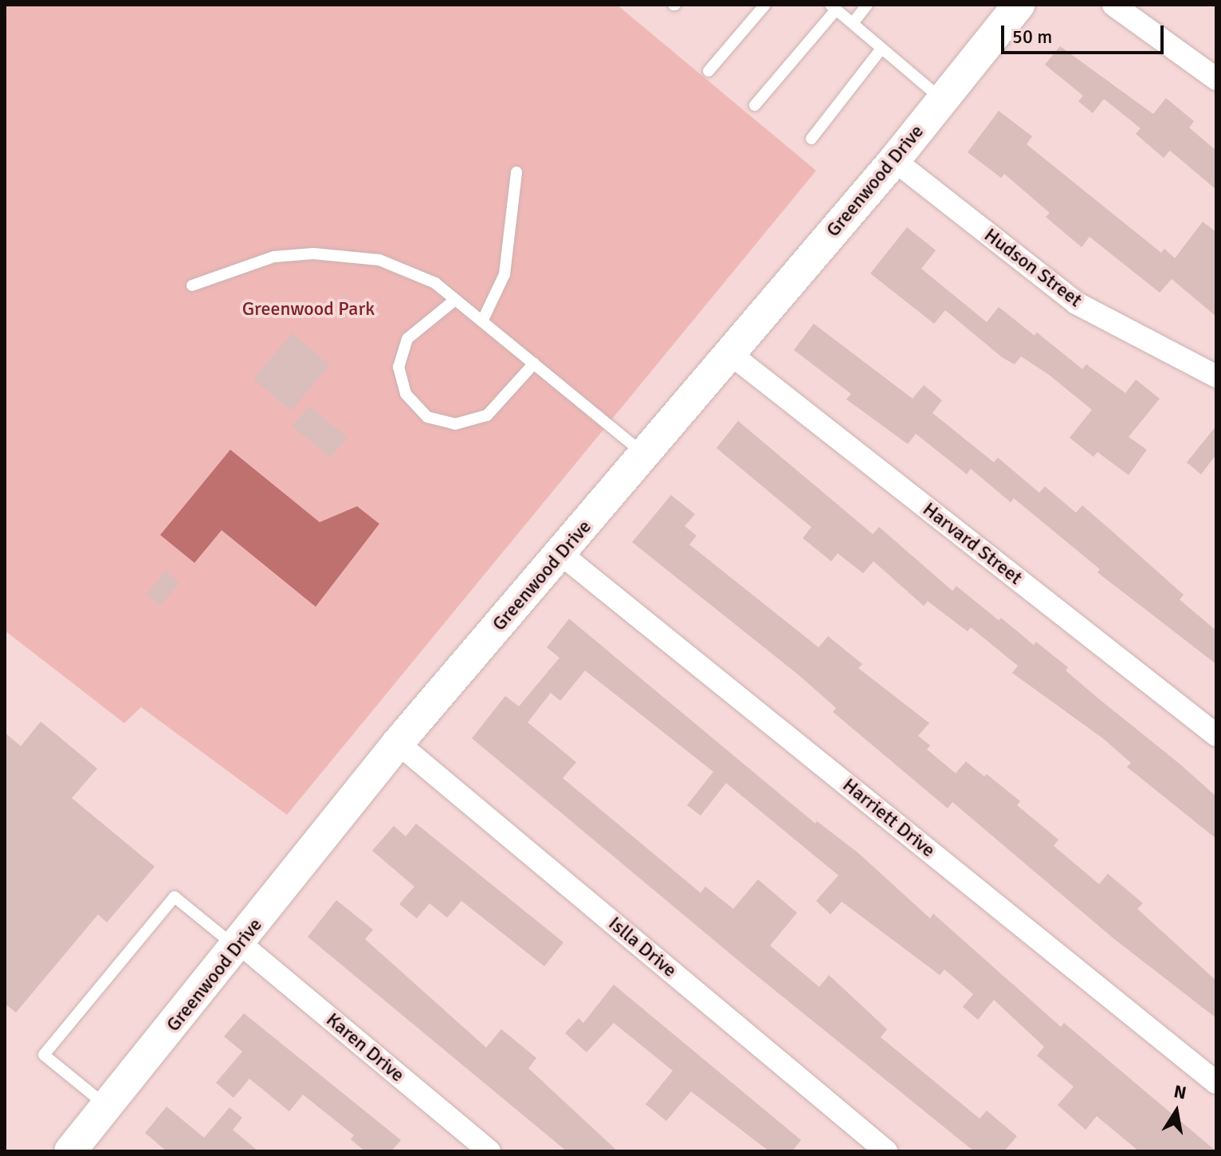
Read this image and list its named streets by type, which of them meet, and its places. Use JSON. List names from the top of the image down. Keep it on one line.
{"streets":{"main road":["Greenwood Drive"],"street":["Hudson Street","Harvard Street","Harriett Drive","Islla Drive","Karen Drive"]},"crossings":[["Greenwood Drive","Hudson Street"],["Greenwood Drive","Harvard Street"],["Greenwood Drive","Harriett Drive"],["Greenwood Drive","Islla Drive"],["Greenwood Drive","Karen Drive"]],"parks":["Greenwood Park"],"scale_bar":"50 m","north":"top"}
